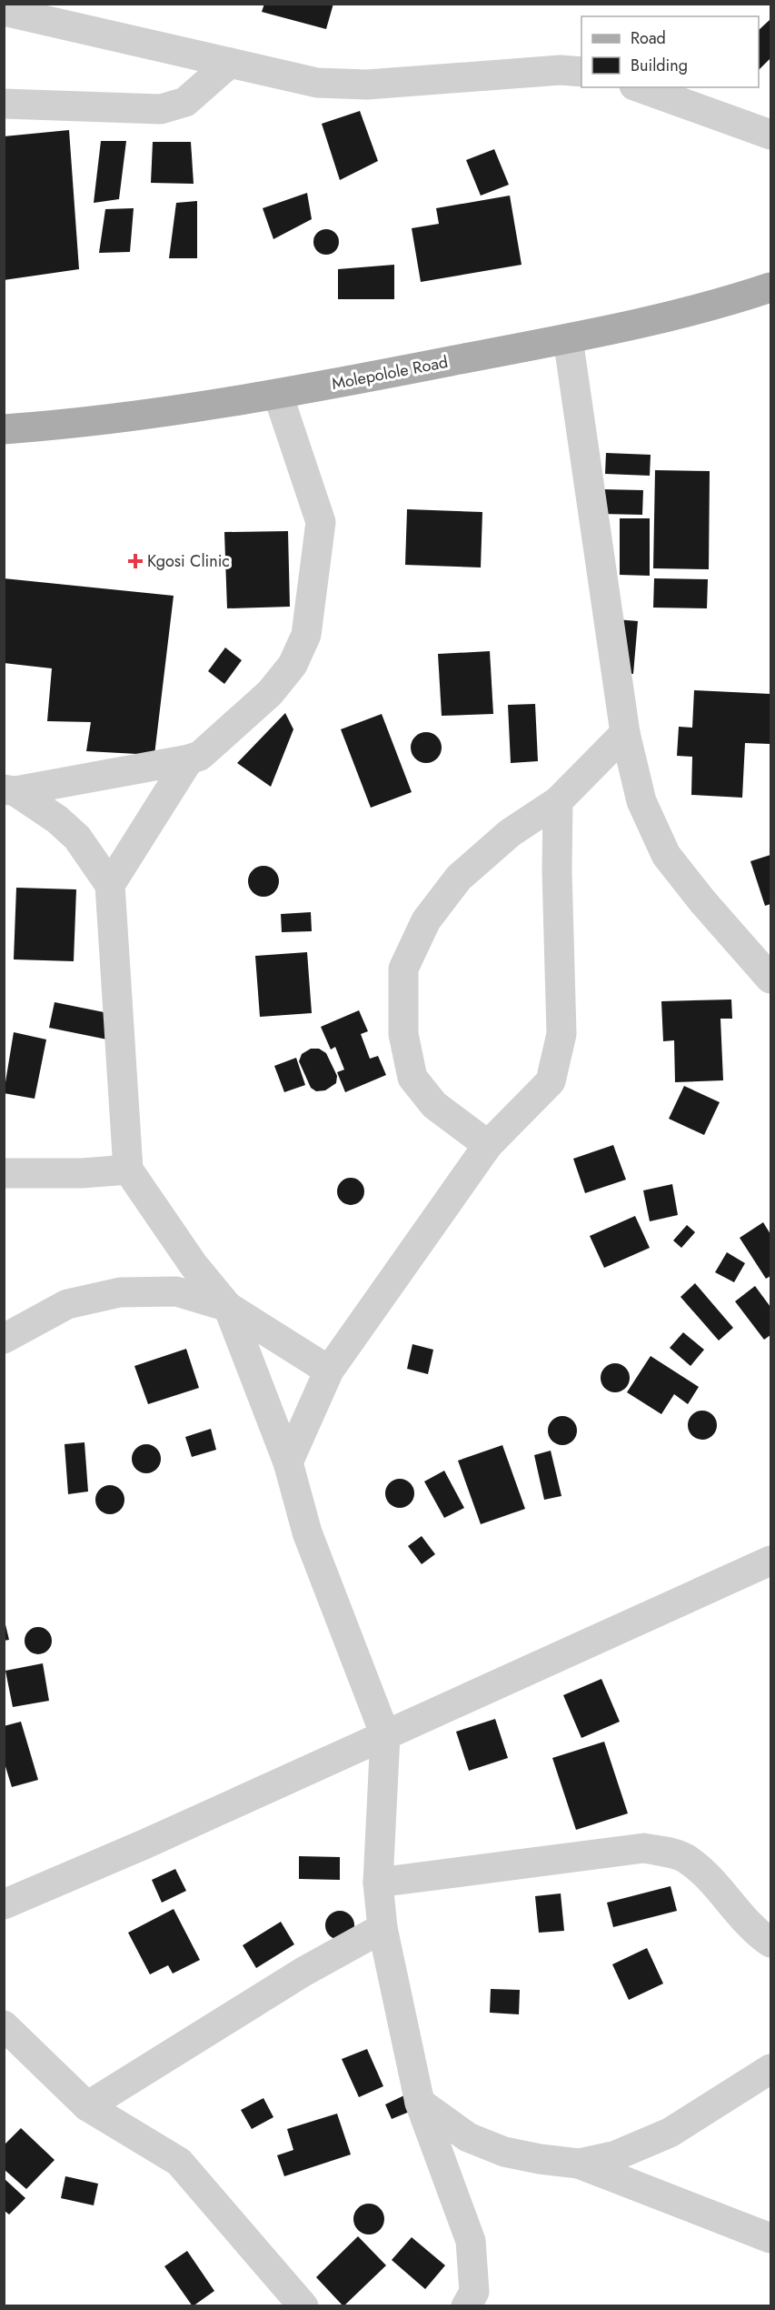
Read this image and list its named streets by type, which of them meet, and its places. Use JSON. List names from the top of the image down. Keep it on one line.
{"streets":{"main road":["Molepolole Road"]},"places":{"health":["Kgosi Clinic"]},"legend":["Road","Building"]}
